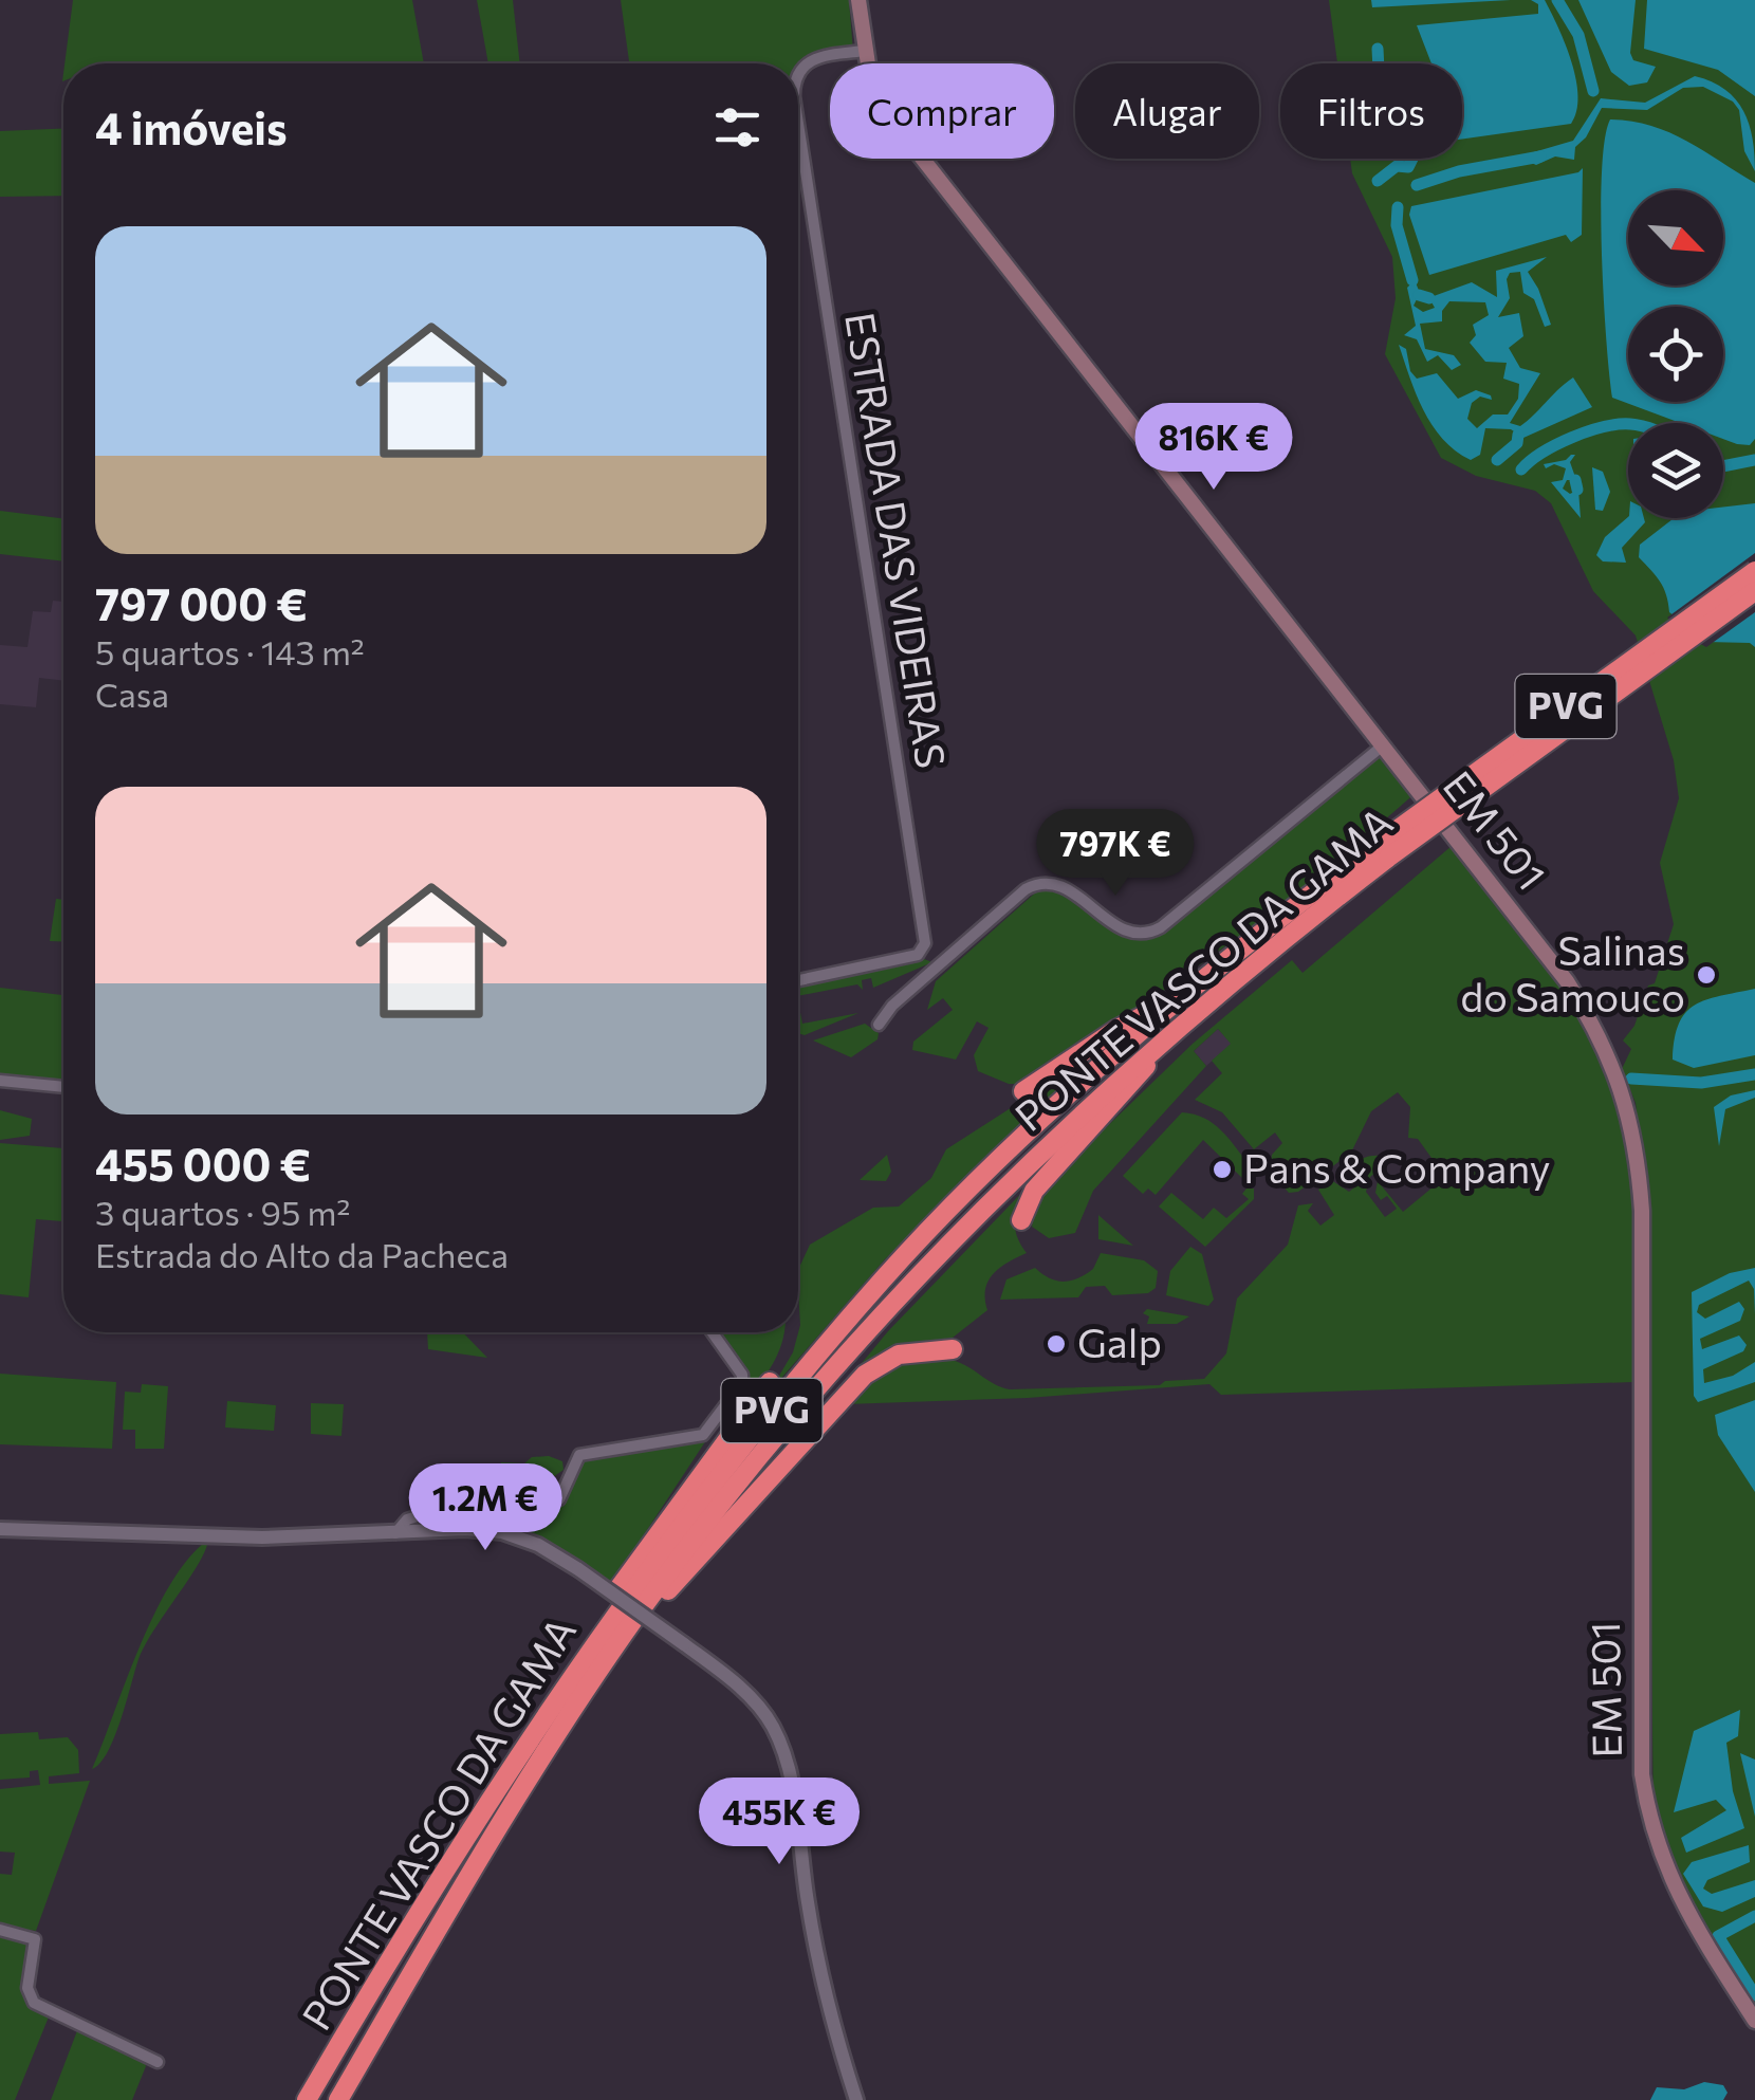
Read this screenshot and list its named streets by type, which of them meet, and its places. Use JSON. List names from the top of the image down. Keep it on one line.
{"streets":{"highway":["PVG","PONTE VASCO DA GAMA"],"main road":["EM 501"],"street":["ESTRADA DAS VIDEIRAS"]},"crossings":[["ESTRADA DAS VIDEIRAS","EM 501"]],"places":["Salinas do Samouco","Pans & Company","Galp"],"north":"bottom right","page":{"chip":["Comprar","Alugar","Filtros"],"heading":"4 imóveis","list":[{"name":"797 000 €","note":"5 quartos · 143 m² · Casa"},{"name":"455 000 €","note":"3 quartos · 95 m² · Estrada do Alto da Pacheca"}],"price":["816K €","797K €","1.2M €","455K €"]}}
